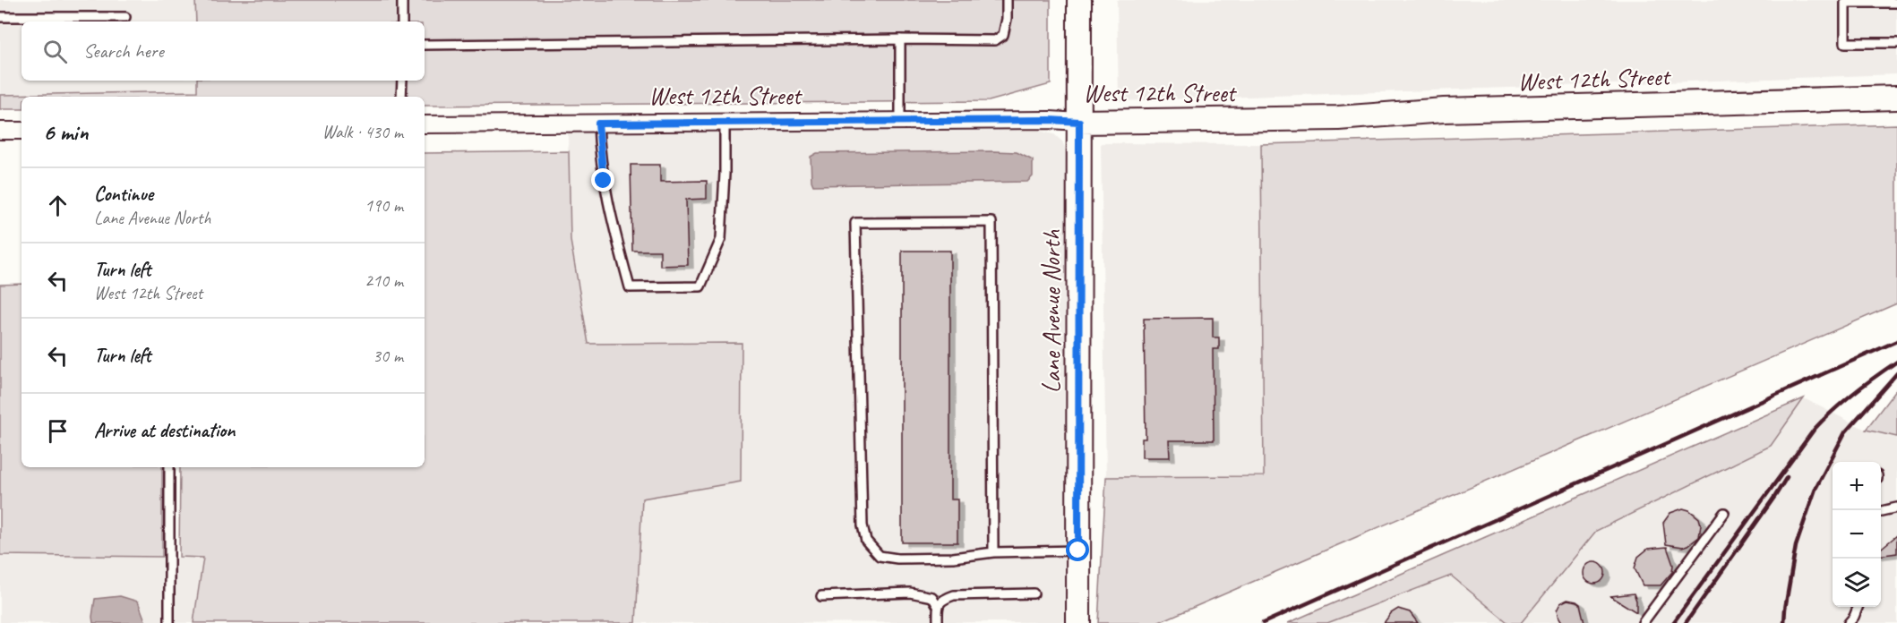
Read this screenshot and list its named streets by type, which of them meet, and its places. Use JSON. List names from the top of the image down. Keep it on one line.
{"streets":{"street":["West 12th Street","Lane Avenue North"]},"crossings":[["West 12th Street","Lane Avenue North"]],"page":{"search":"Search here","heading":["6 min","Walk · 430 m"],"list":[["Continue","Lane Avenue North","190 m"],["Turn left","West 12th Street","210 m"],["Turn left","30 m"],"Arrive at destination"],"map_buttons":["+","−"]}}
